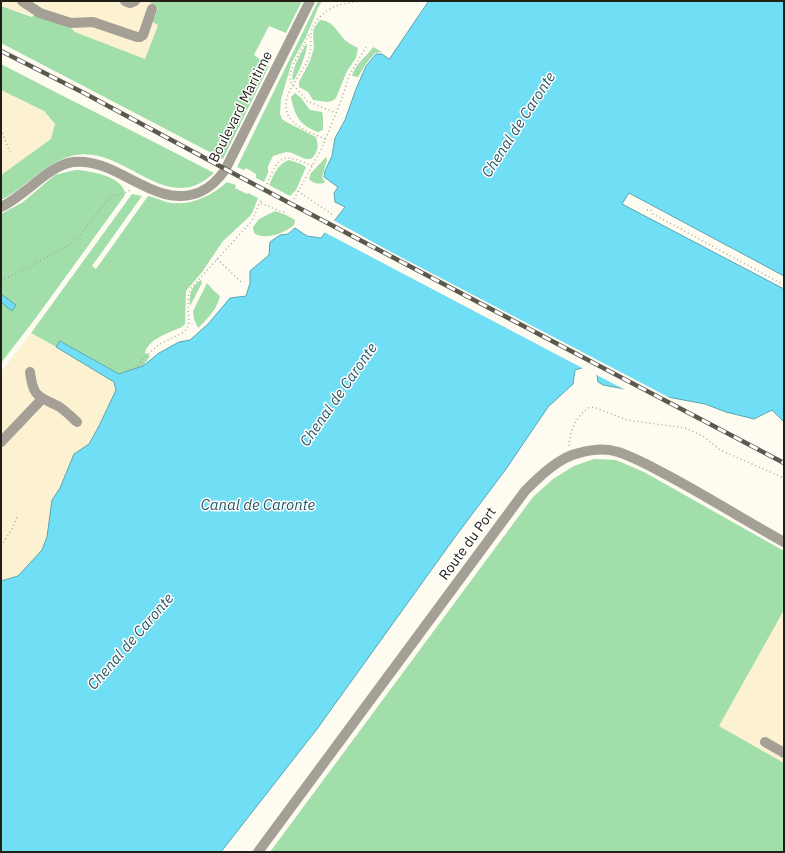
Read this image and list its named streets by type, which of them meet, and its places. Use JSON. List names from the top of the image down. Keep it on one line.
{"streets":{"street":["Boulevard Maritime","Route du Port"]},"water":["Chenal de Caronte","Canal de Caronte"]}
